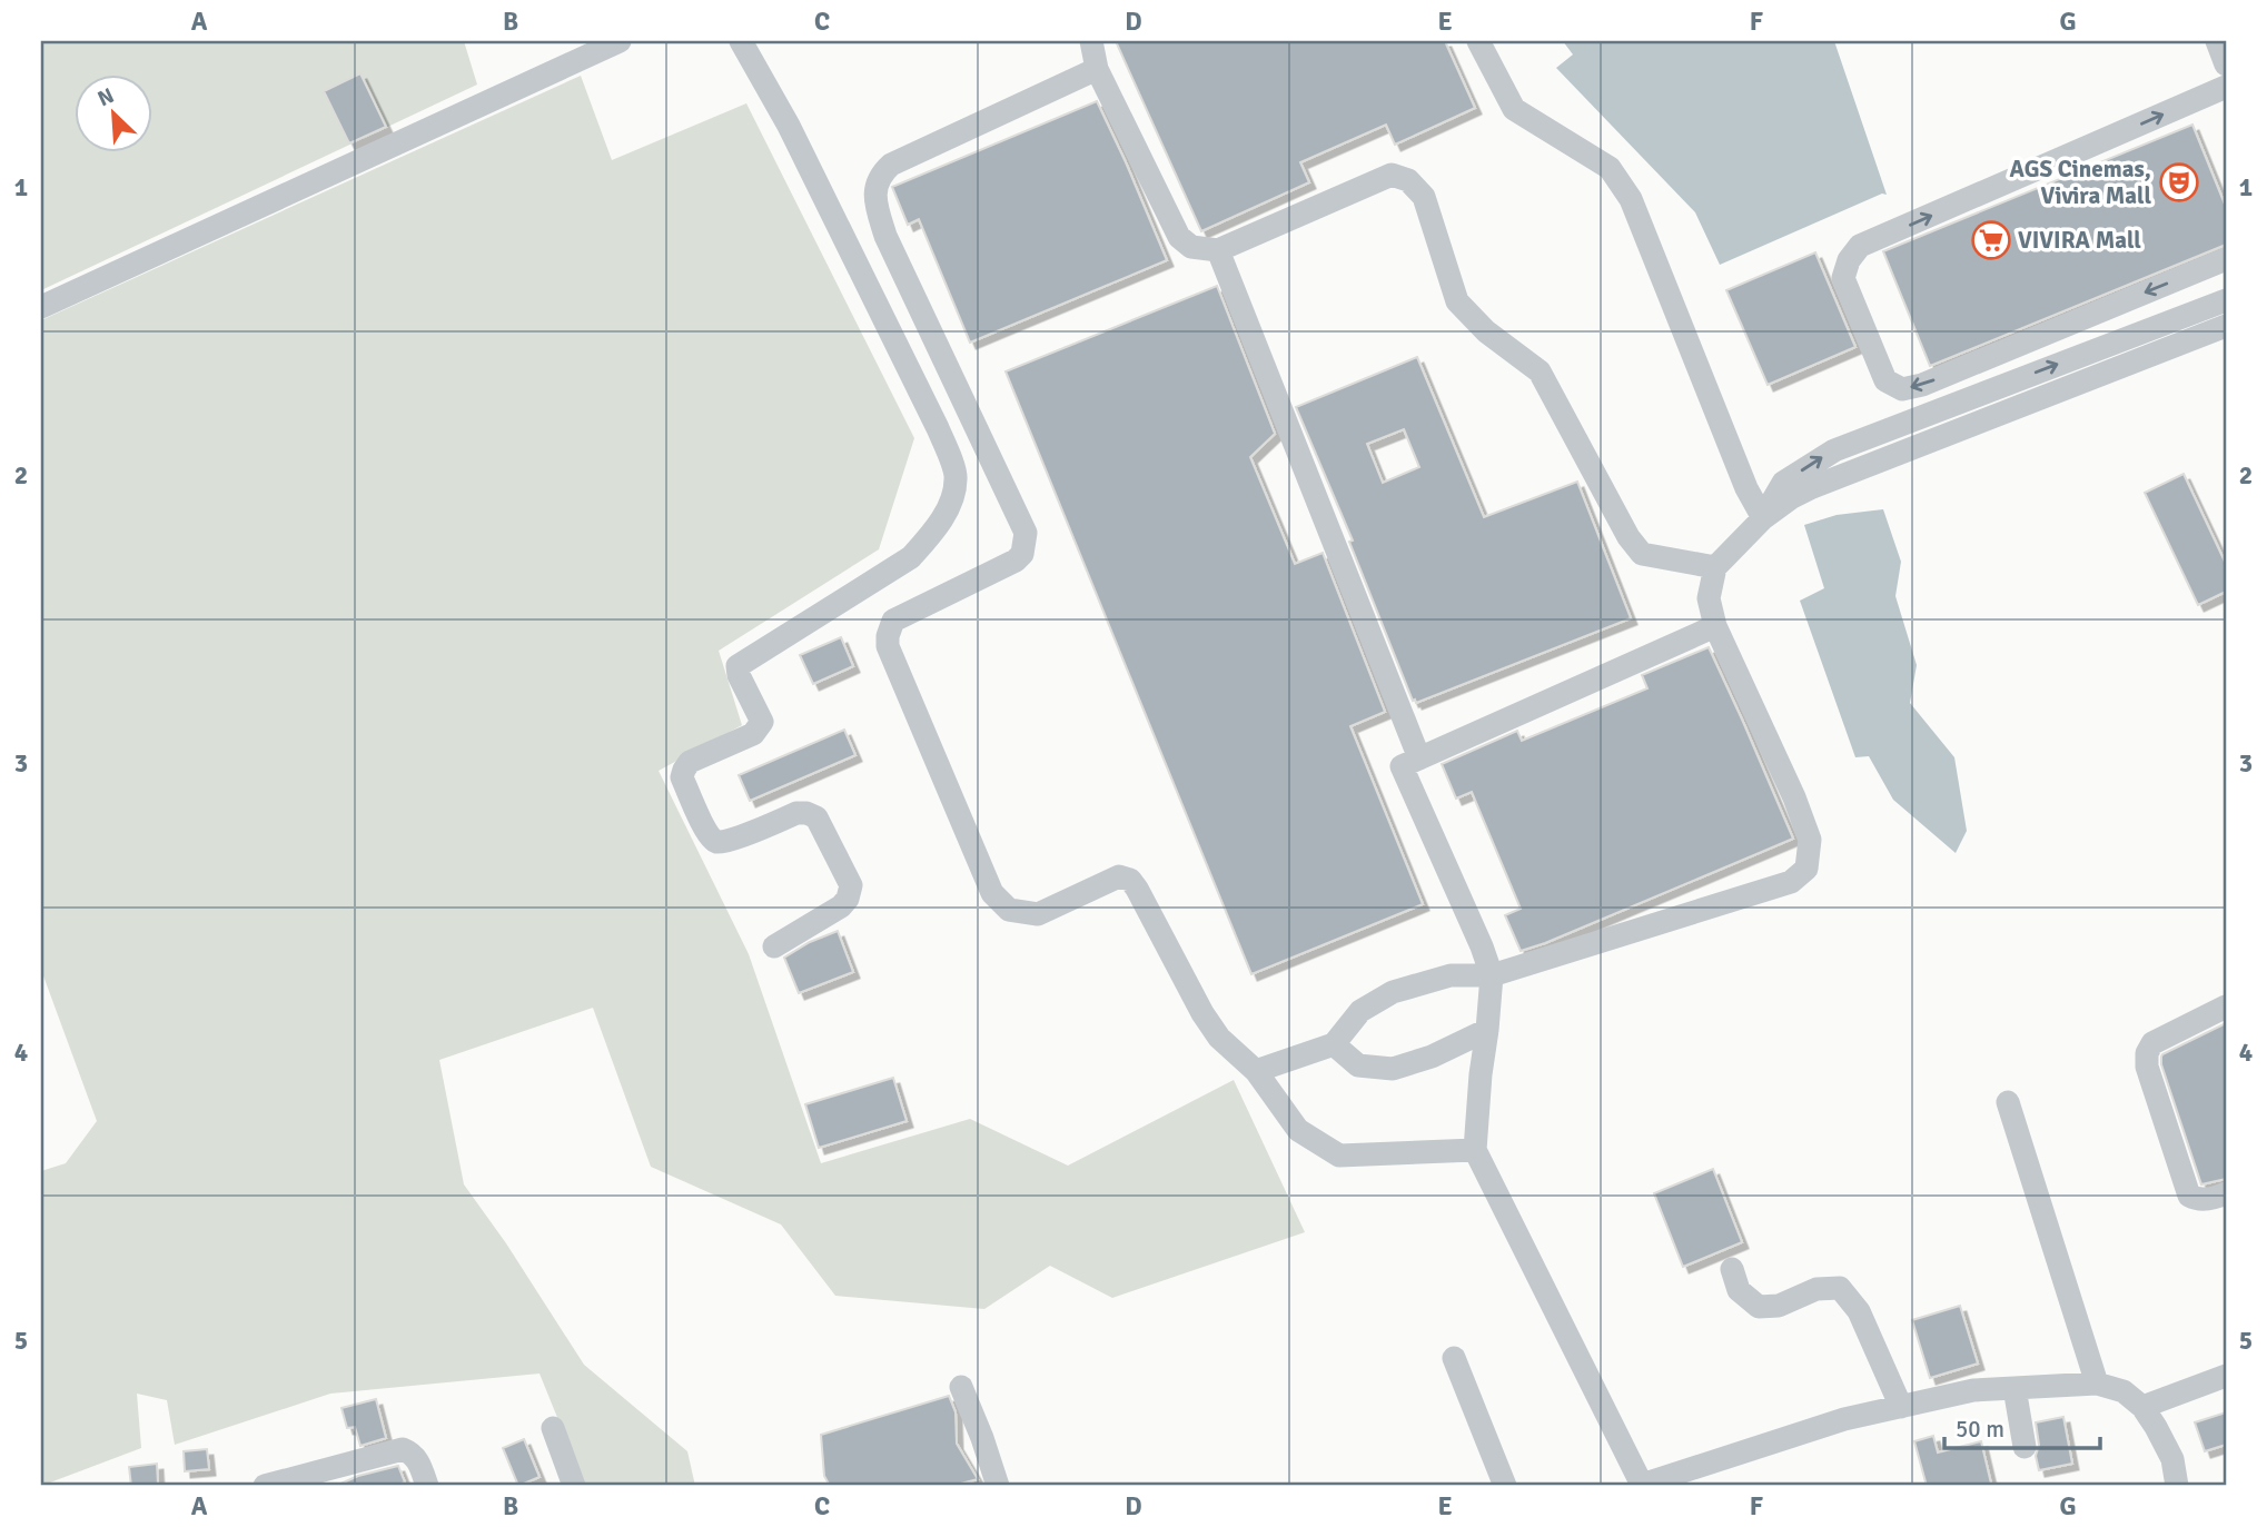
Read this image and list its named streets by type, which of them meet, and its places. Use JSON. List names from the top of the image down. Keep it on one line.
{"places":{"theatre":["AGS Cinemas, Vivira Mall"],"supermarket":["VIVIRA Mall"]},"scale_bar":"50 m","north":"top left","grid":{"columns":["A","B","C","D","E","F","G"],"rows":["1","2","3","4","5"]}}
